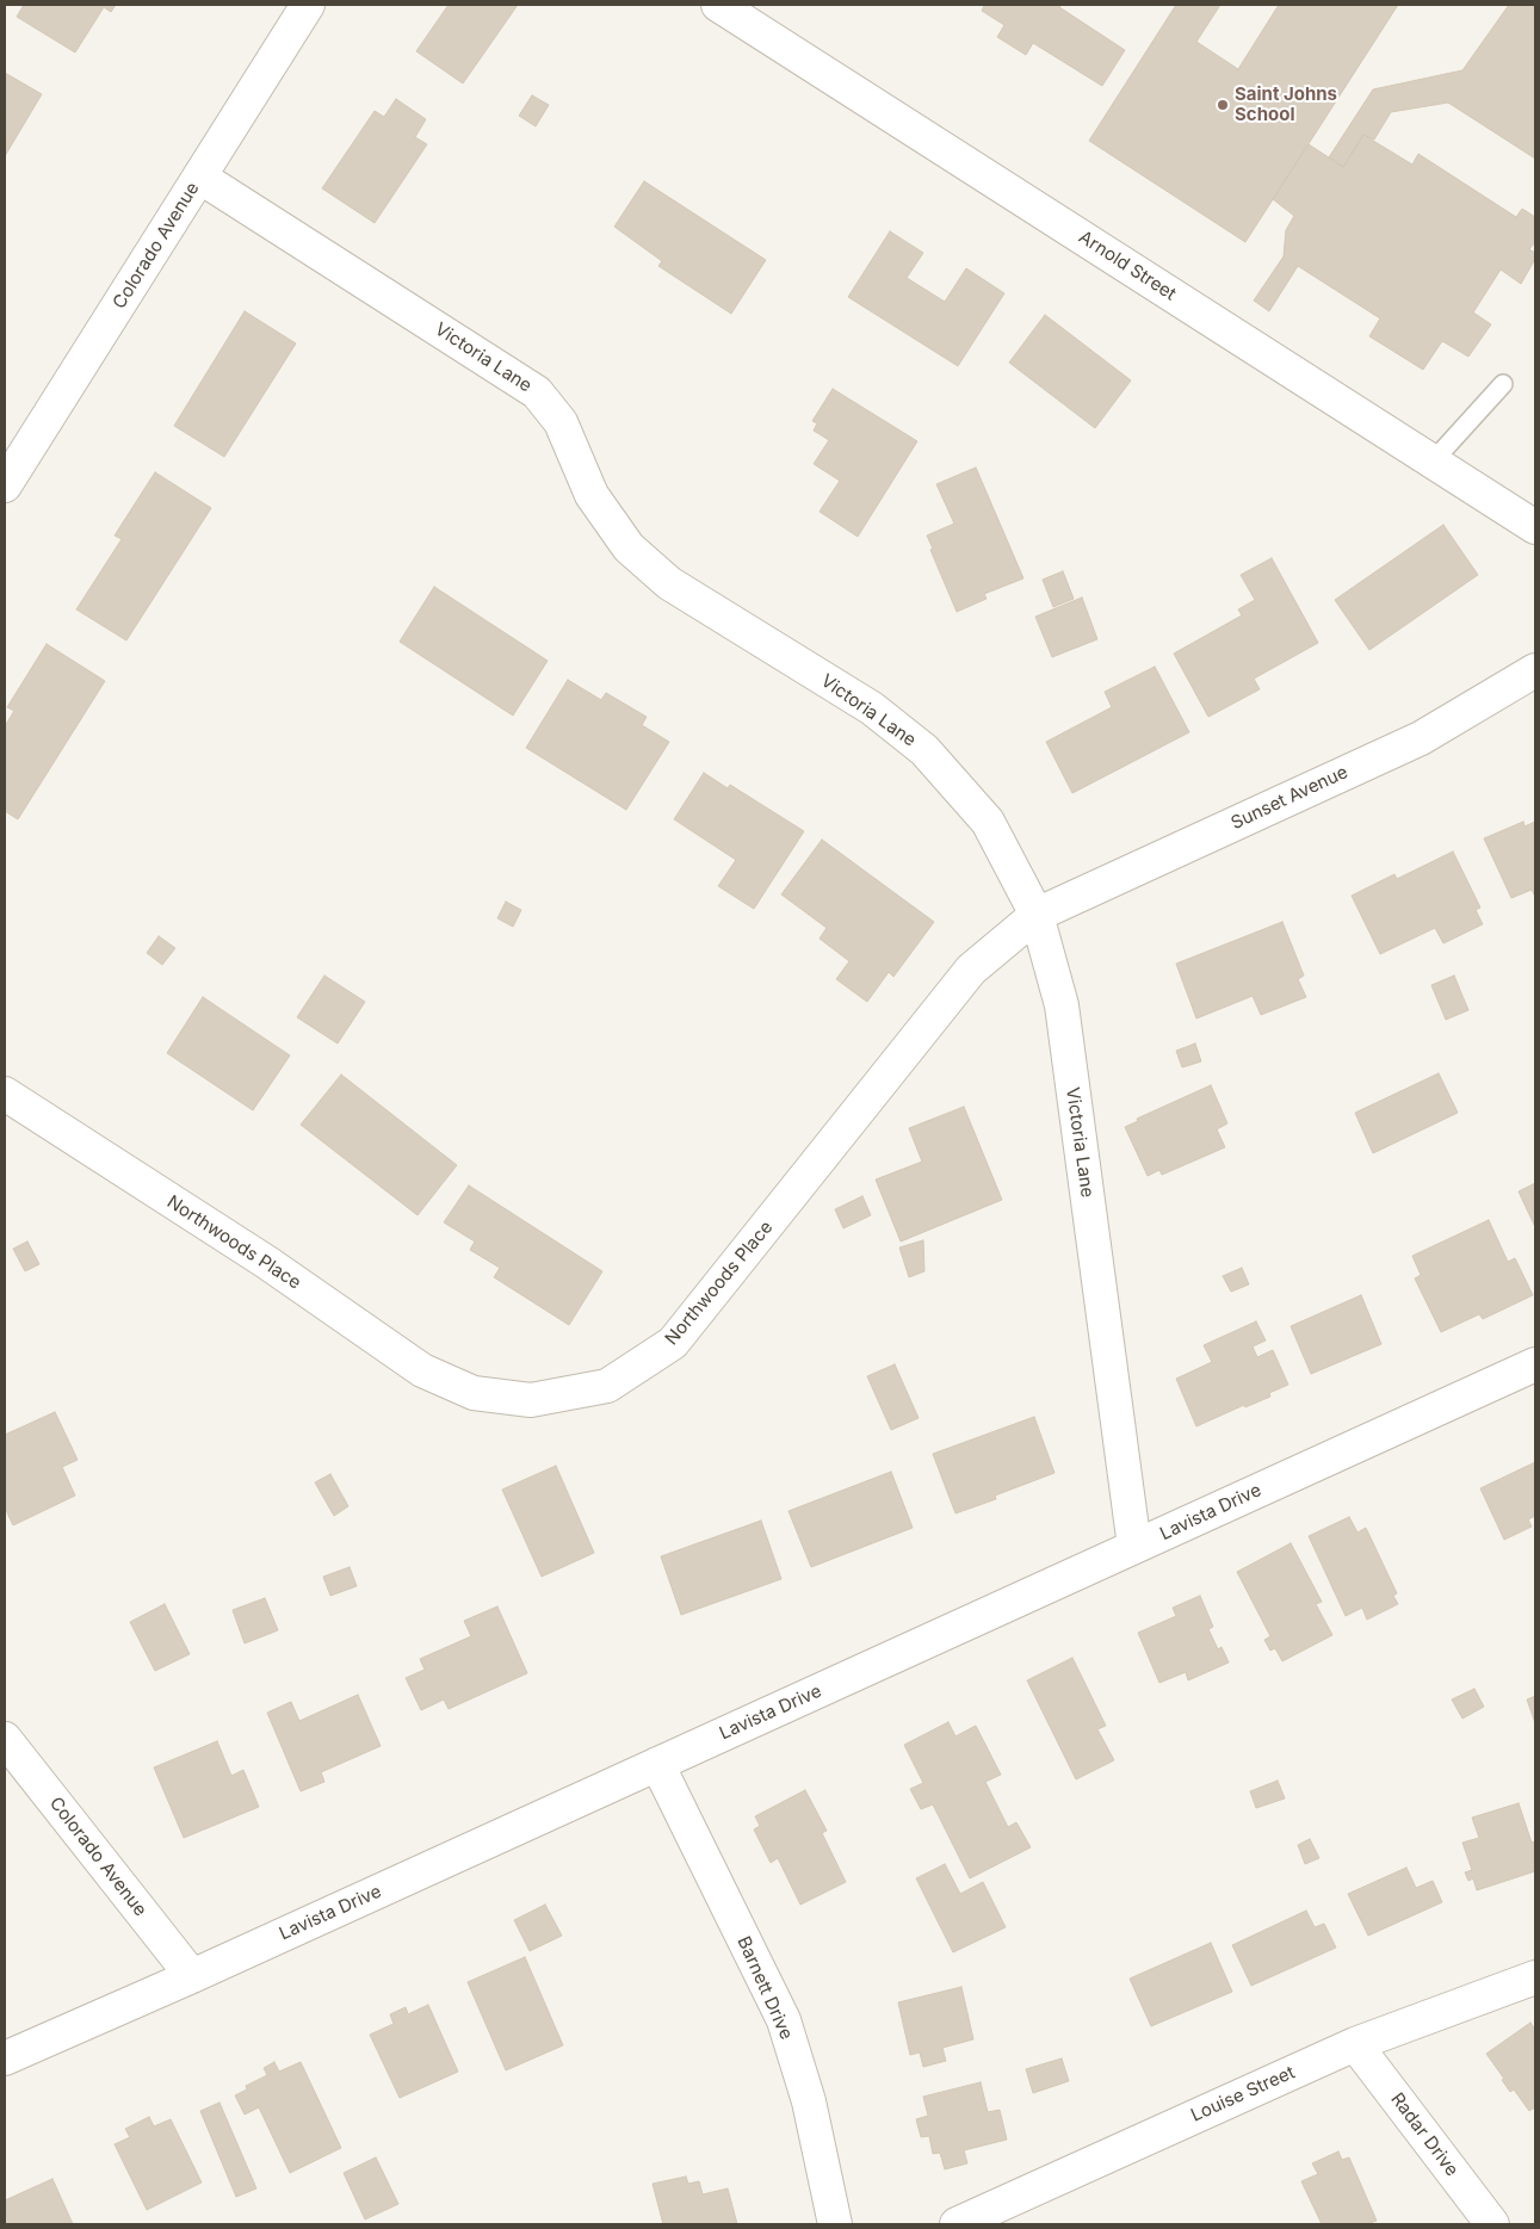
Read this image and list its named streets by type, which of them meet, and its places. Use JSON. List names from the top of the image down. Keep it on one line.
{"streets":{"street":["Colorado Avenue","Arnold Street","Victoria Lane","Sunset Avenue","Northwoods Place","Lavista Drive","Barnett Drive","Louise Street","Radar Drive"]},"crossings":[["Colorado Avenue","Victoria Lane"],["Colorado Avenue","Lavista Drive"],["Victoria Lane","Sunset Avenue"],["Victoria Lane","Northwoods Place"],["Victoria Lane","Lavista Drive"],["Sunset Avenue","Northwoods Place"],["Lavista Drive","Barnett Drive"],["Louise Street","Radar Drive"]],"places":["Saint Johns School"]}
